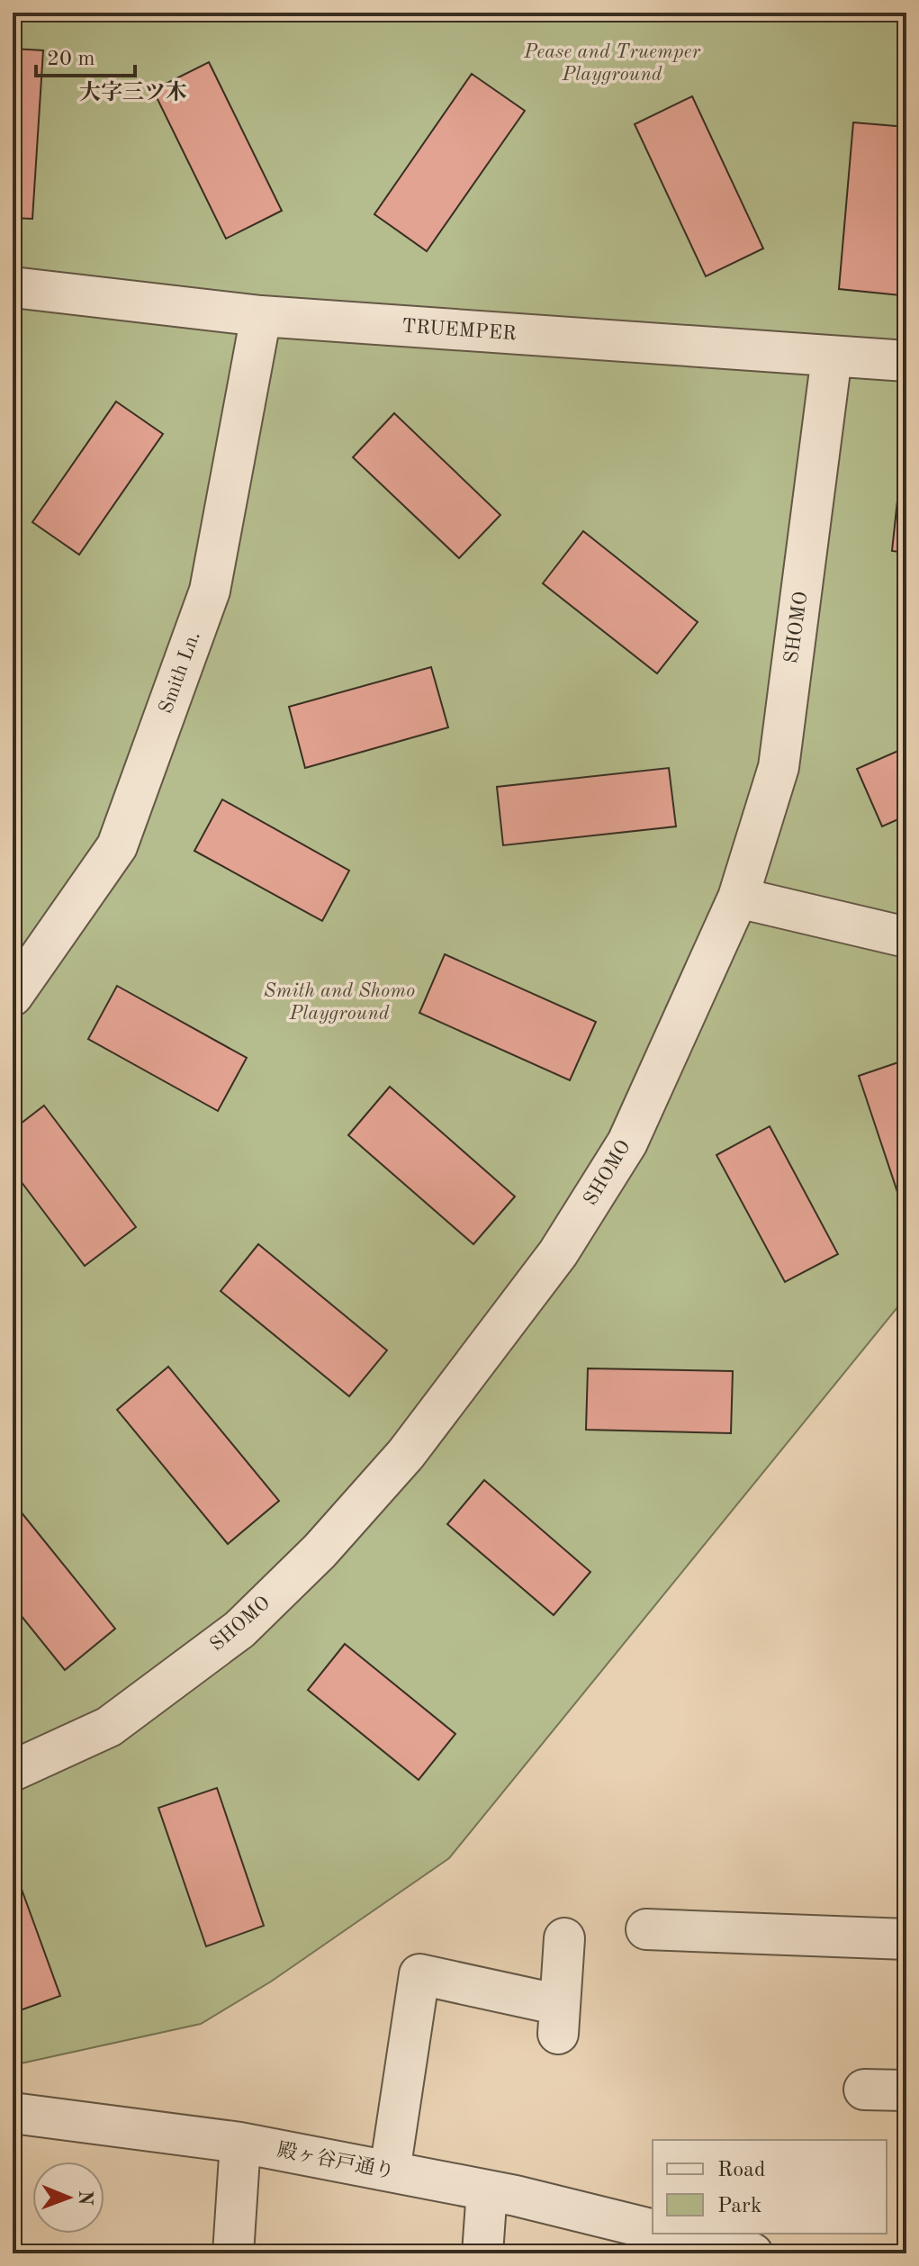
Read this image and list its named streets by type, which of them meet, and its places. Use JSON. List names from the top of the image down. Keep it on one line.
{"streets":{"street":["TRUEMPER","SHOMO","Smith Ln.","殿ヶ谷戸通り"]},"crossings":[["TRUEMPER","SHOMO"],["TRUEMPER","Smith Ln."]],"districts":["大字三ツ木"],"parks":["Pease and Truemper Playground","Smith and Shomo Playground"],"legend":["Road","Park"],"scale_bar":"20 m","north":"right"}
